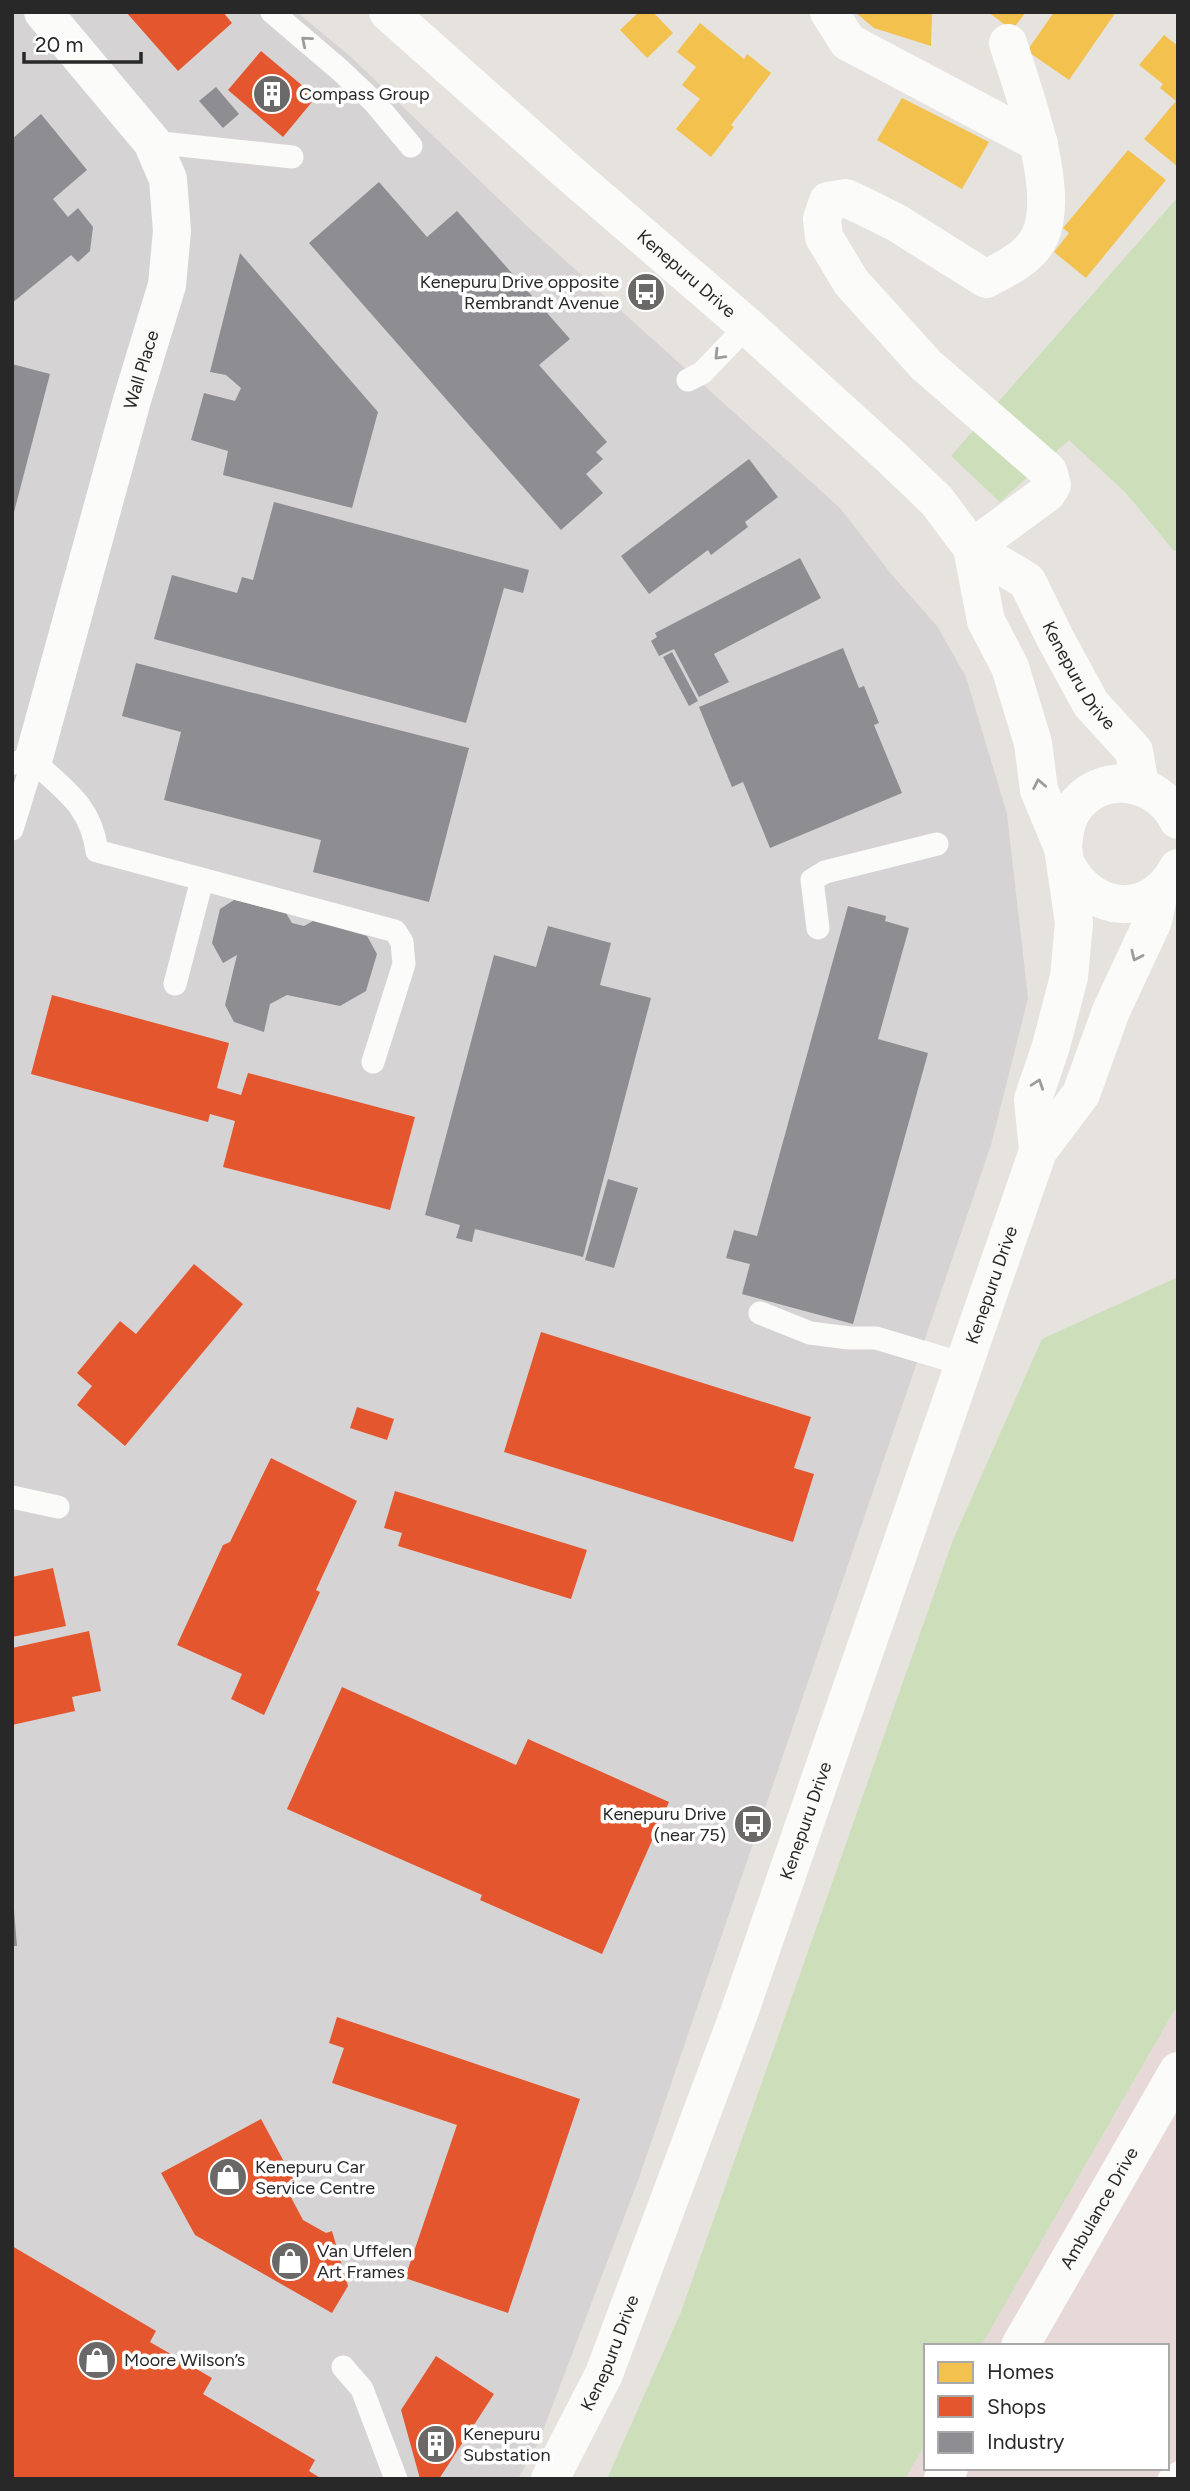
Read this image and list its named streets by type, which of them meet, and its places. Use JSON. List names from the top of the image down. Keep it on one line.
{"streets":{"main road":["Kenepuru Drive","Wall Place","Ambulance Drive"]},"places":{"building":["Compass Group","Kenepuru Substation"],"bus stop":["Kenepuru Drive opposite Rembrandt Avenue","Kenepuru Drive (near 75)"],"shop":["Kenepuru Car Service Centre","Van Uffelen Art Frames","Moore Wilson’s"]},"legend":["Homes","Shops","Industry"],"scale_bar":"20 m"}
